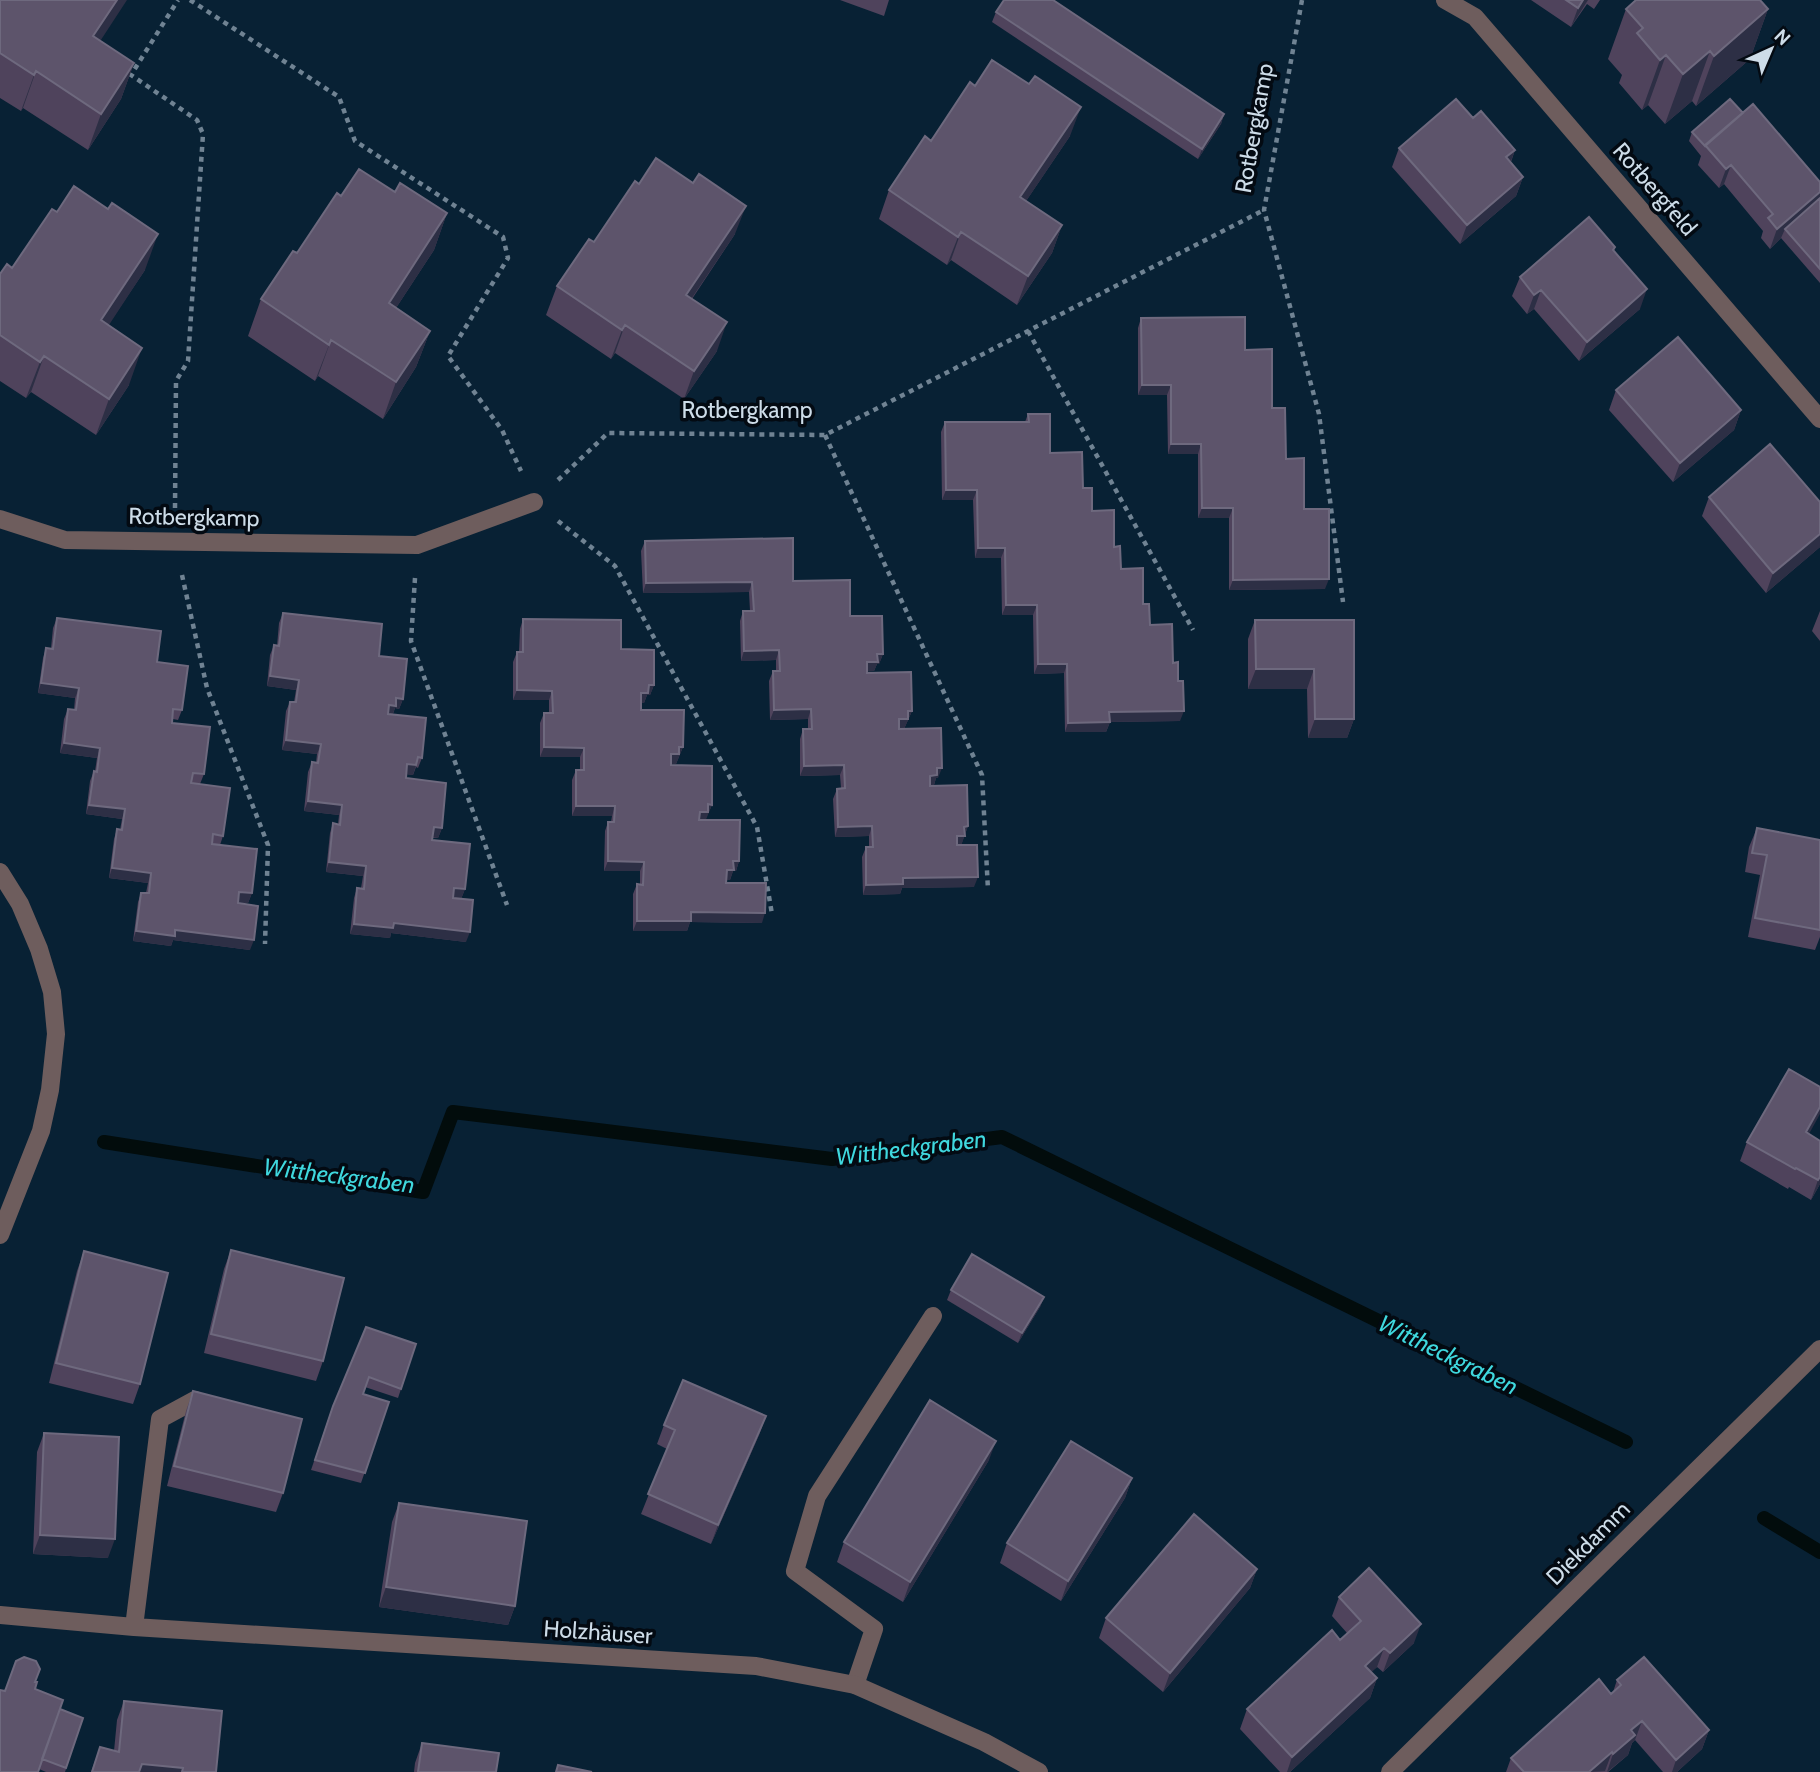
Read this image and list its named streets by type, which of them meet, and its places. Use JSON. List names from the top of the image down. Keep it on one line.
{"streets":{"street":["Rotbergkamp","Rotbergfeld","Diekdamm","Holzhäuser"]},"water":["Wittheckgraben"],"north":"top right"}
